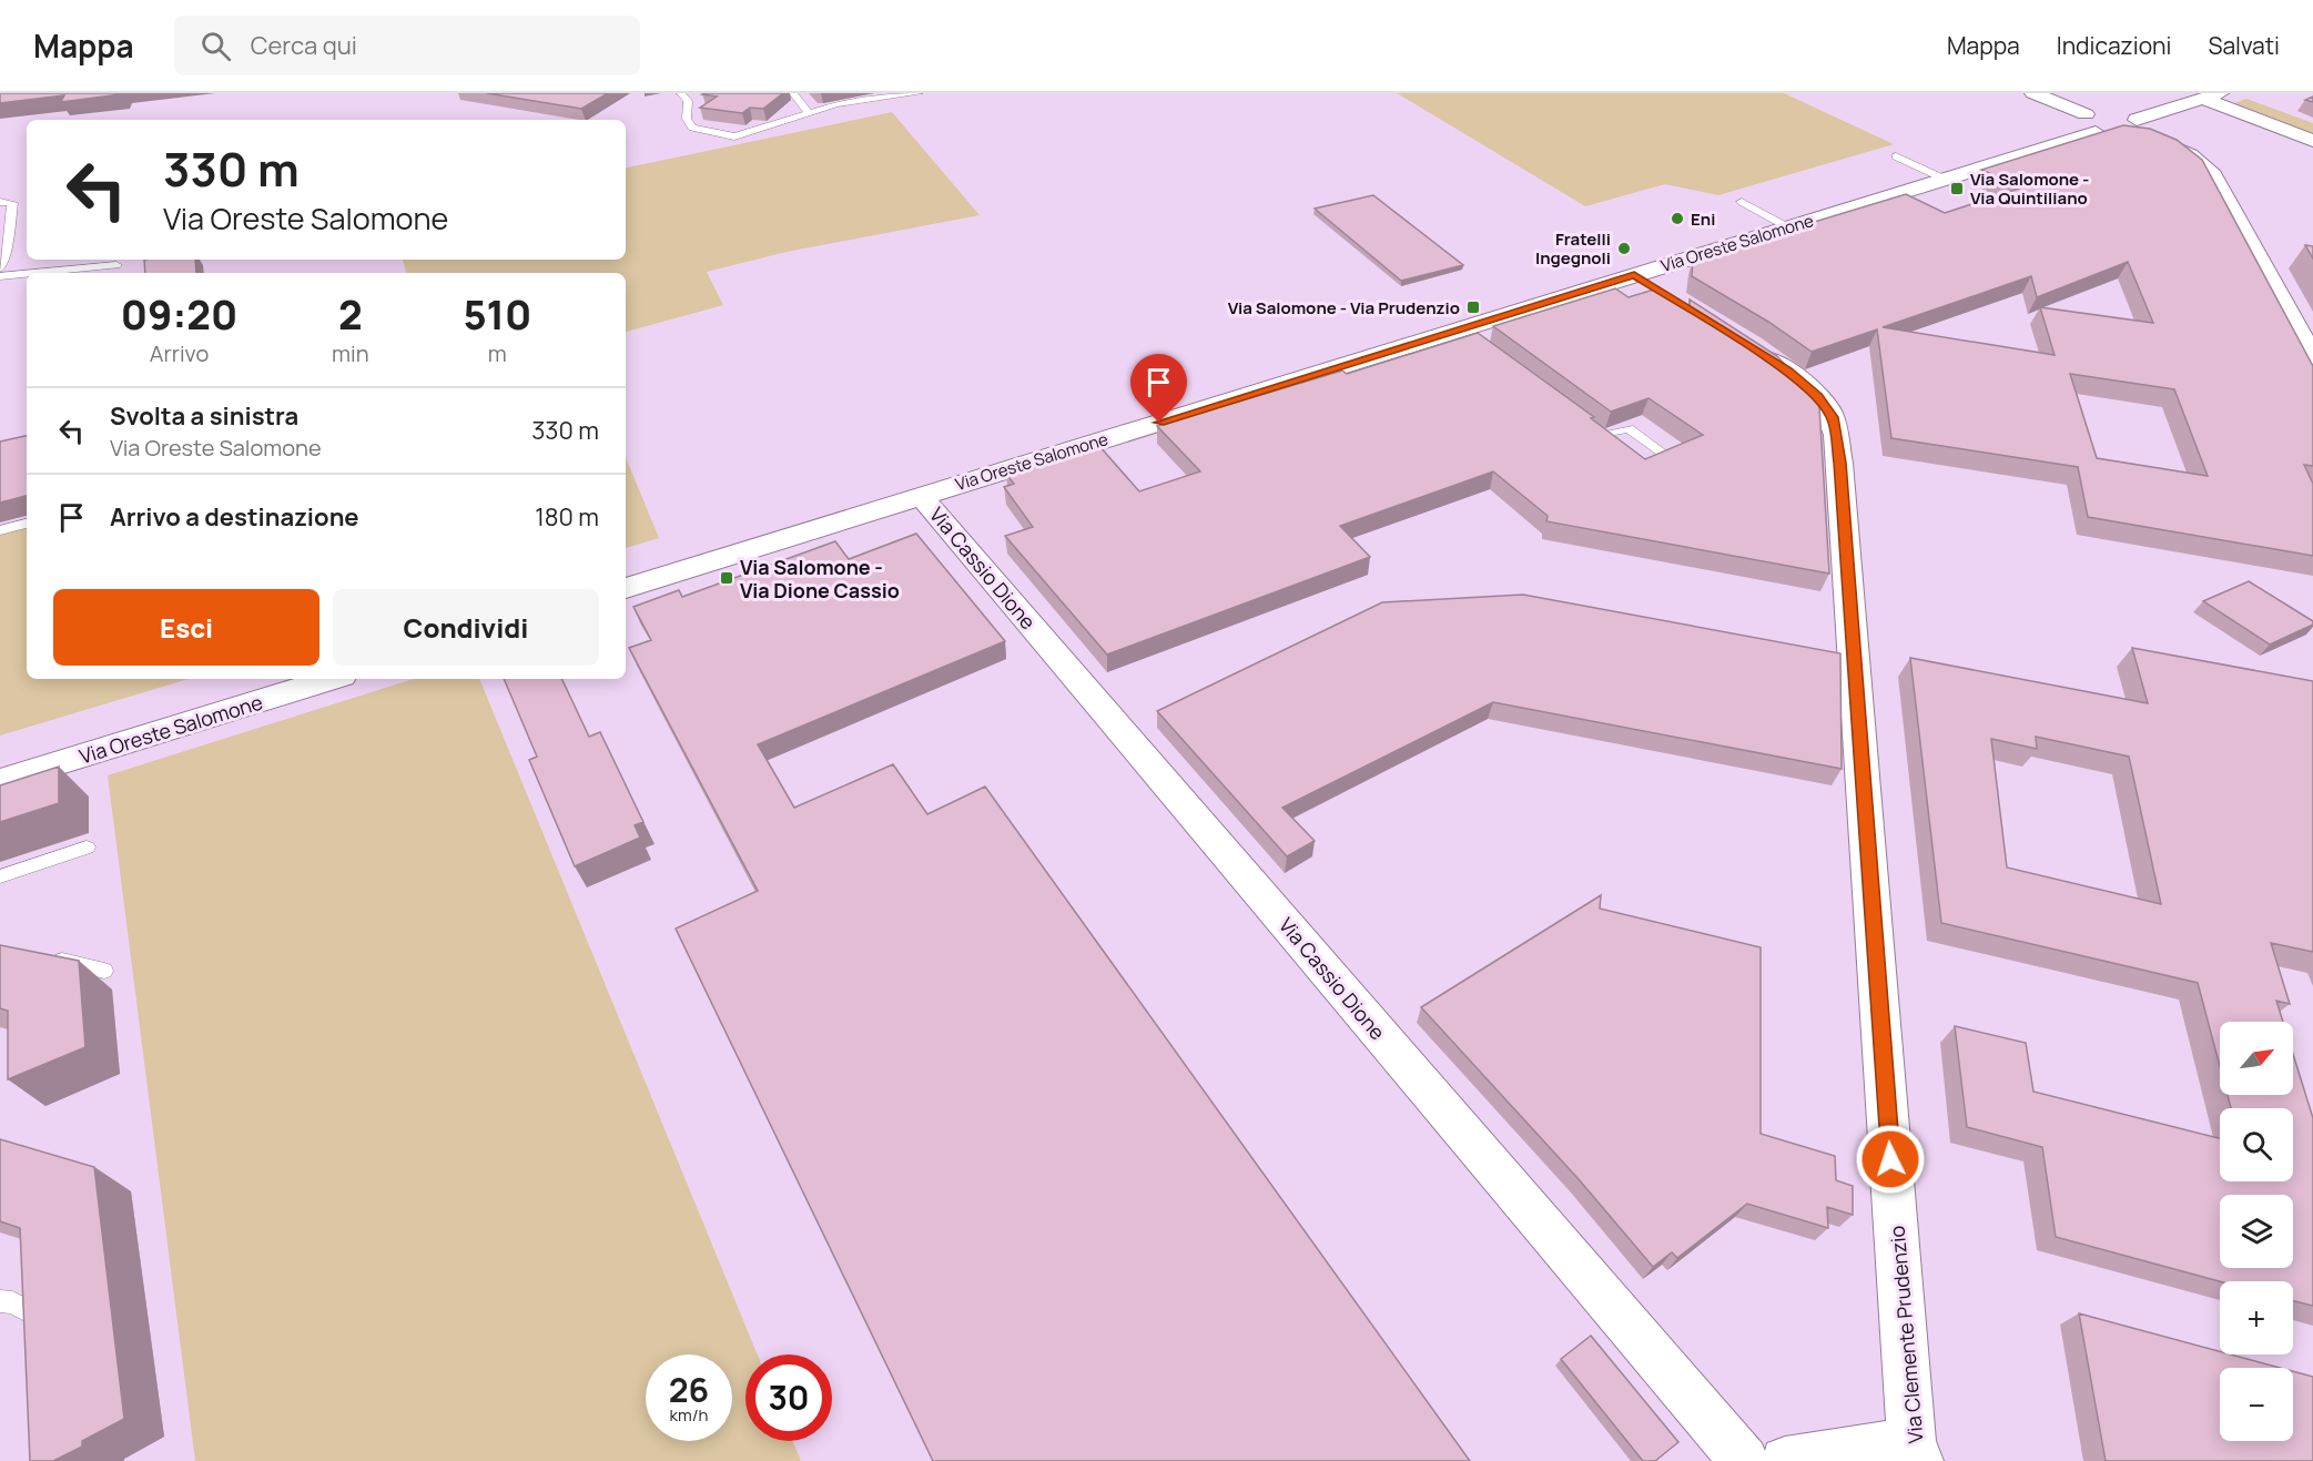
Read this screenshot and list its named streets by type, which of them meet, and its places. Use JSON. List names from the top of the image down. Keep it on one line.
{"streets":{"street":["Via Oreste Salomone","Via Cassio Dione","Via Clemente Prudenzio"]},"crossings":[["Via Oreste Salomone","Via Cassio Dione"]],"places":{"transit":["Via Salomone - Via Quintiliano","Via Salomone - Via Prudenzio","Via Salomone - Via Dione Cassio"],"other":["Eni","Fratelli Ingegnoli"]},"north":"top right","page":{"header":"Mappa","search":"Cerca qui","nav":["Mappa","Indicazioni","Salvati"],"turn":["330 m","Via Oreste Salomone"],"eta":["09:20","Arrivo","2","min","510","m"],"list":[{"name":"Svolta a sinistra","note":"Via Oreste Salomone","value":"330 m"},{"name":"Arrivo a destinazione","value":"180 m"}],"buttons":["Esci","Condividi"],"map_buttons":["+","−"],"speed":"26 km/h","limit":"30"}}
